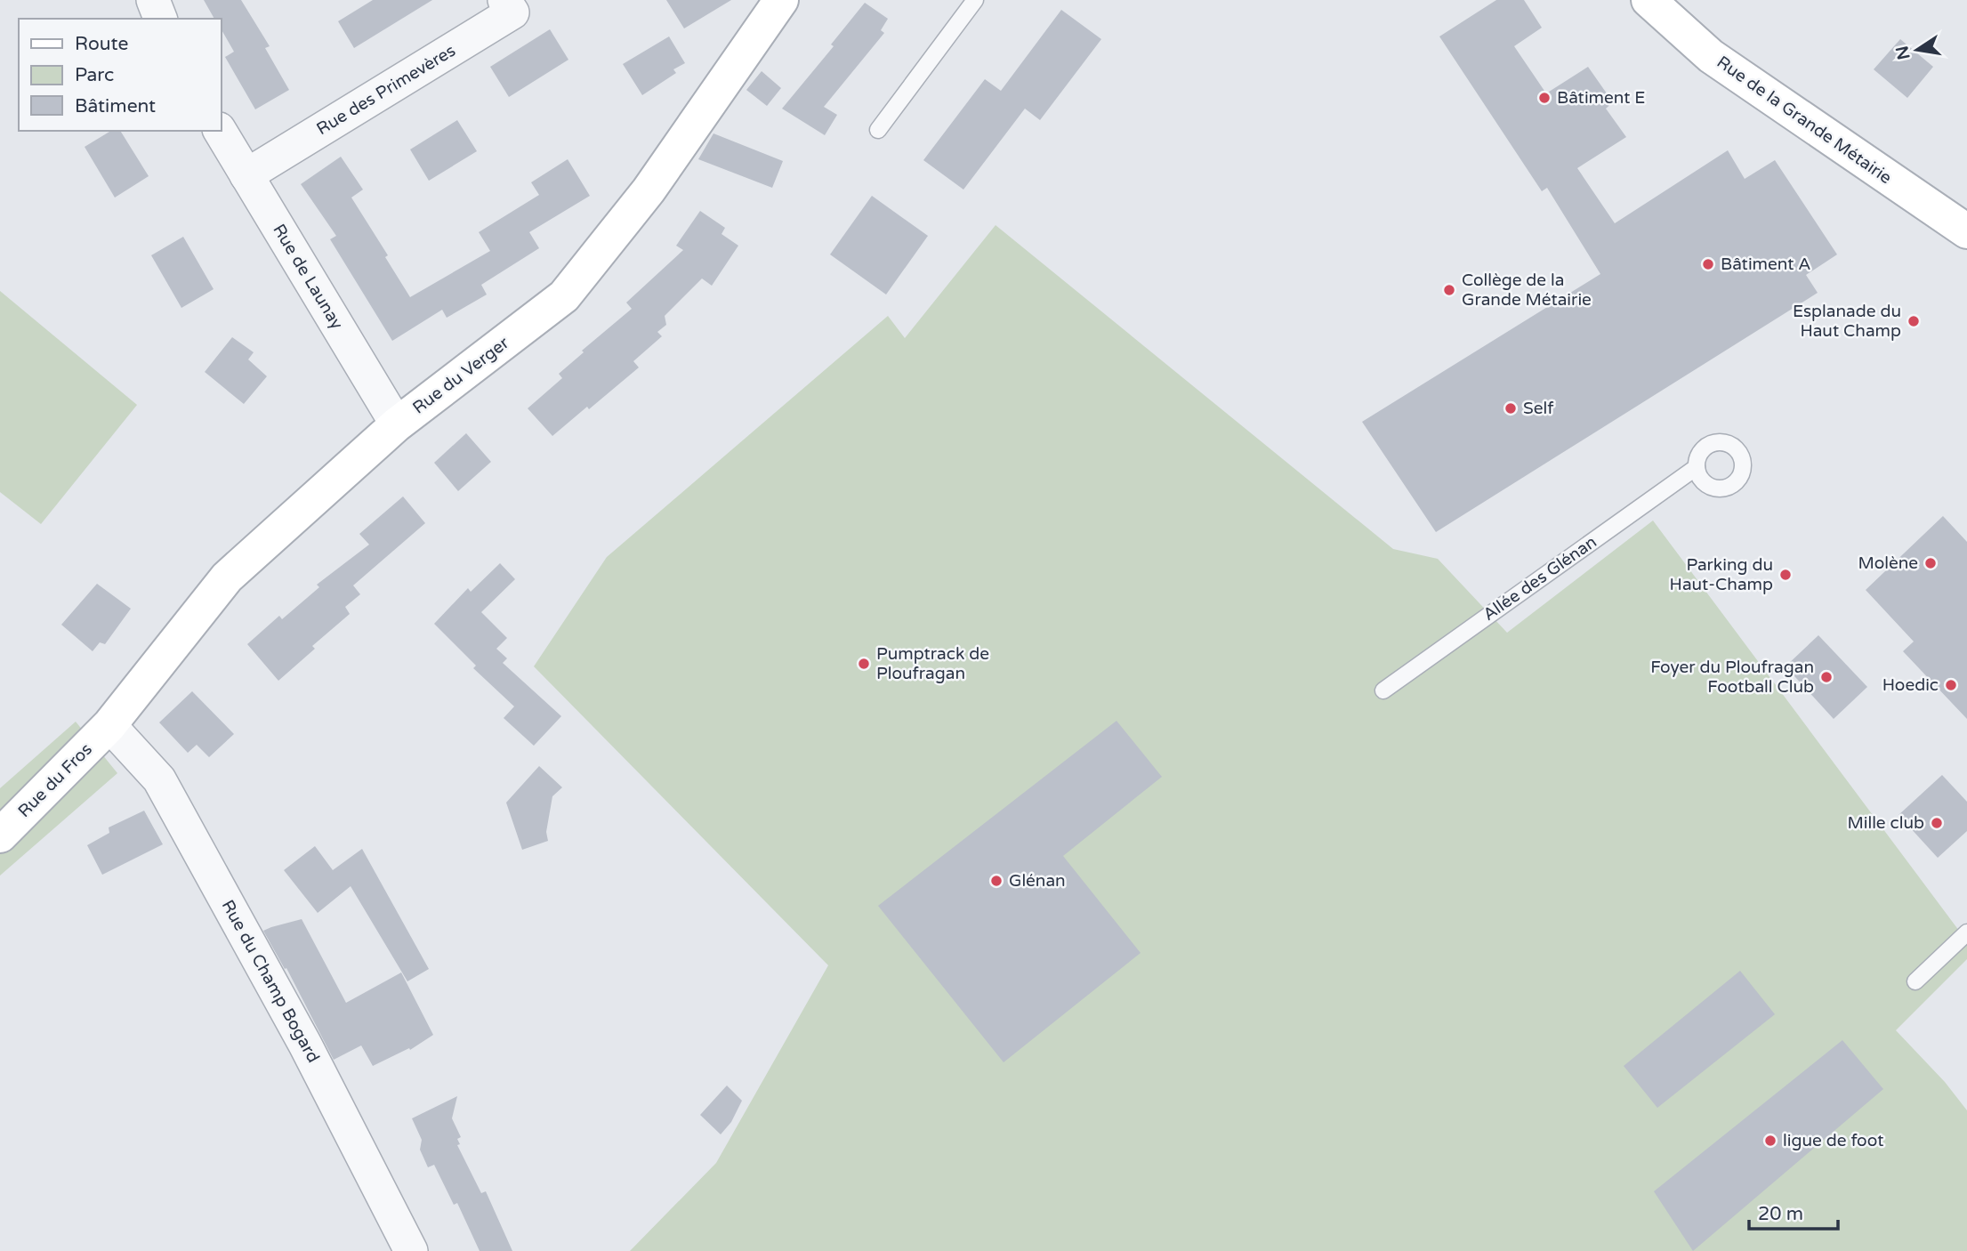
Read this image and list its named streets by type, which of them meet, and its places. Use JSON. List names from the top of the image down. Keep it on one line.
{"streets":{"street":["Rue des Primevères","Rue de la Grande Métairie","Rue de Launay","Rue du Verger","Rue du Fros","Rue du Champ Bogard"],"lane":["Allée des Glénan"]},"crossings":[["Rue des Primevères","Rue de Launay"],["Rue de Launay","Rue du Verger"],["Rue du Verger","Rue du Fros"],["Rue du Verger","Rue du Champ Bogard"],["Rue du Fros","Rue du Champ Bogard"]],"places":["Bâtiment E","Bâtiment A","Collège de la Grande Métairie","Esplanade du Haut Champ","Self","Molène","Parking du Haut-Champ","Pumptrack de Ploufragan","Foyer du Ploufragan Football Club","Hoedic","Mille club","Glénan","ligue de foot"],"legend":["Route","Parc","Bâtiment"],"scale_bar":"20 m","north":"left"}
